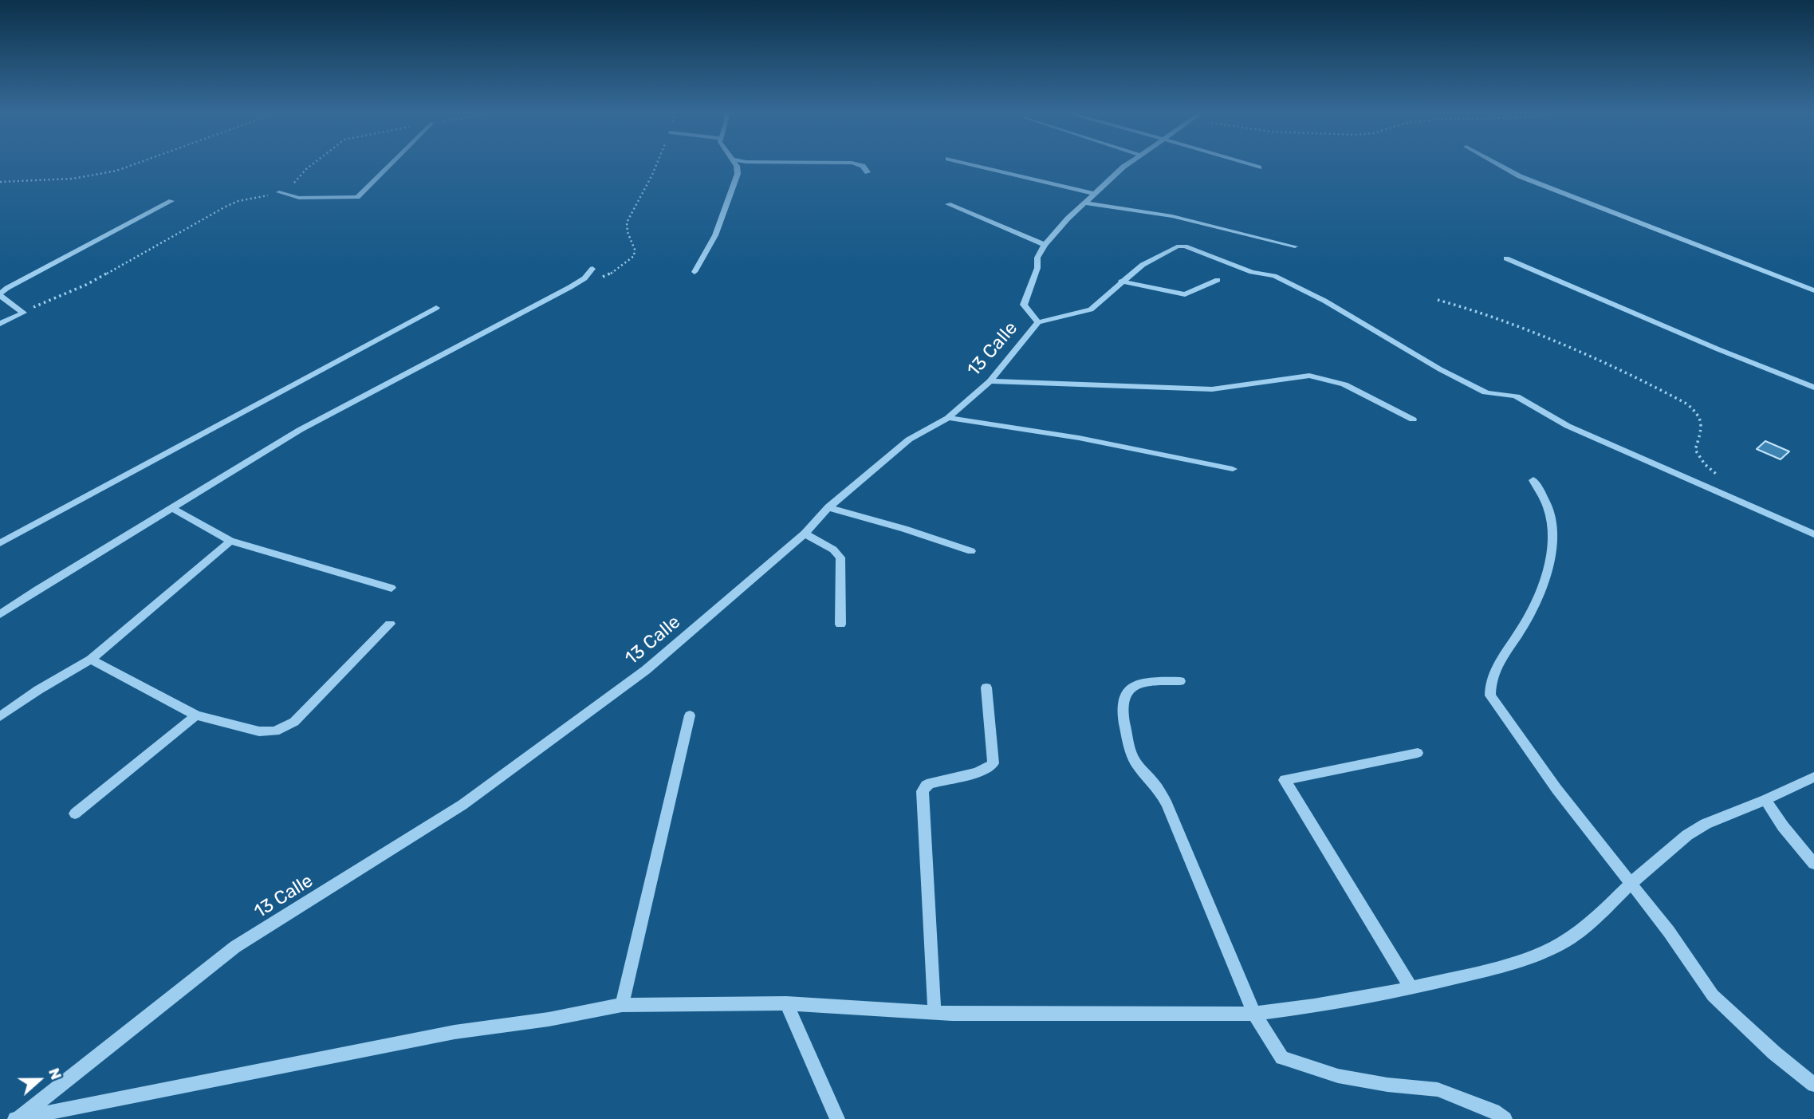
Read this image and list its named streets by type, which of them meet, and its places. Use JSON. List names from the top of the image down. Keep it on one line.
{"streets":{"street":["13 Calle"]},"north":"right"}
